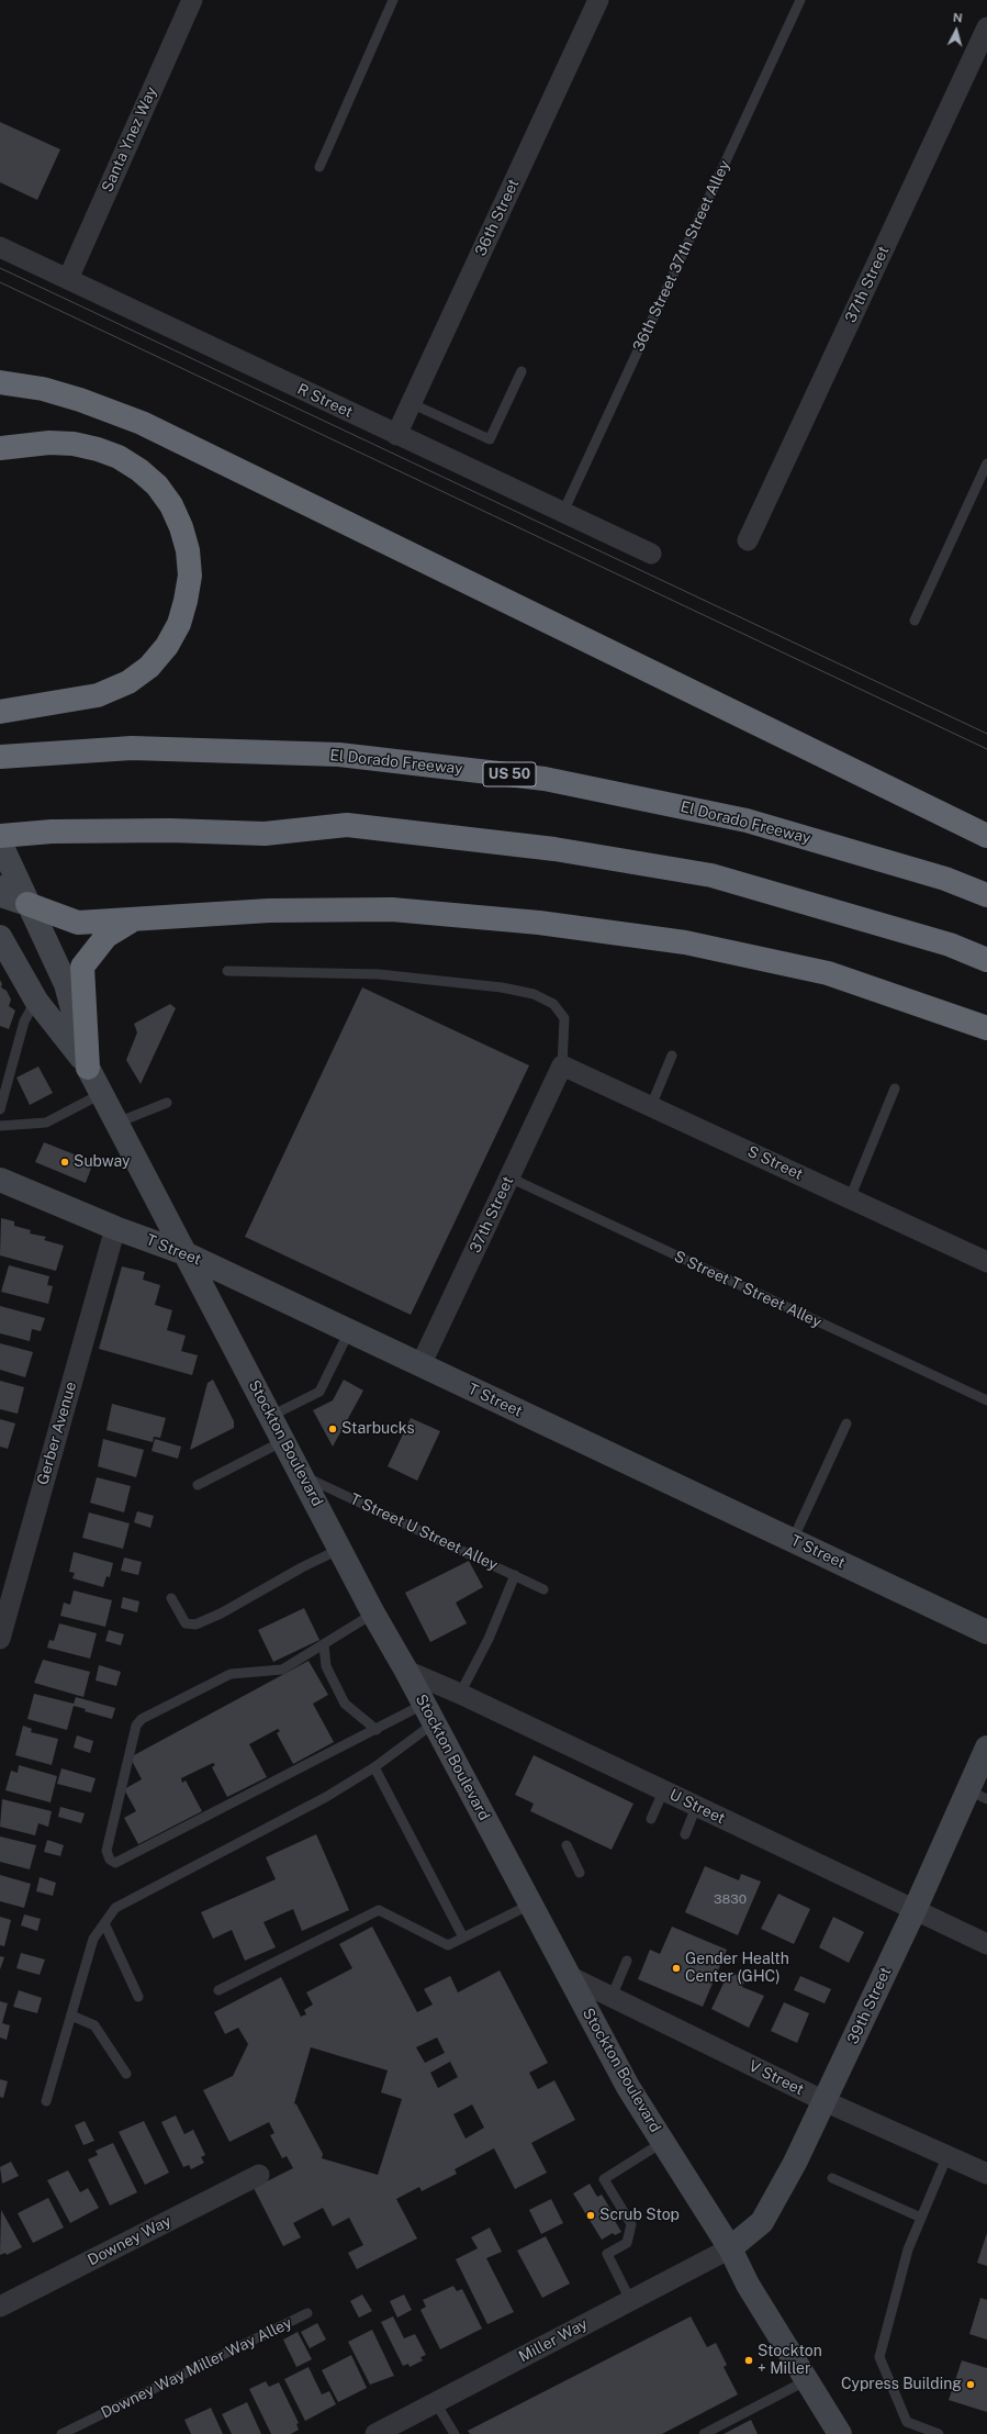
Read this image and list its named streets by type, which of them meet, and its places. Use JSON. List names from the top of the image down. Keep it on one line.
{"streets":{"highway":["El Dorado Freeway","US 50"],"main road":["T Street","Stockton Boulevard","39th Street"],"street":["Santa Ynez Way","36th Street","37th Street","R Street","S Street","Gerber Avenue","U Street","V Street","Downey Way","Miller Way"],"lane":["36th Street 37th Street Alley","S Street T Street Alley","T Street U Street Alley","Downey Way Miller Way Alley"]},"crossings":[["Santa Ynez Way","R Street"],["36th Street","R Street"],["36th Street 37th Street Alley","R Street"],["37th Street","S Street"],["37th Street","T Street"],["37th Street","S Street T Street Alley"],["T Street","Gerber Avenue"],["T Street","Stockton Boulevard"],["Stockton Boulevard","T Street U Street Alley"],["Stockton Boulevard","U Street"],["Stockton Boulevard","39th Street"],["Stockton Boulevard","V Street"],["Stockton Boulevard","Miller Way"],["U Street","39th Street"],["39th Street","V Street"],["39th Street","Miller Way"]],"places":["Subway","Starbucks","Gender Health Center (GHC)","Scrub Stop","Stockton + Miller","Cypress Building"],"house_numbers":["3830"],"north":"top"}
